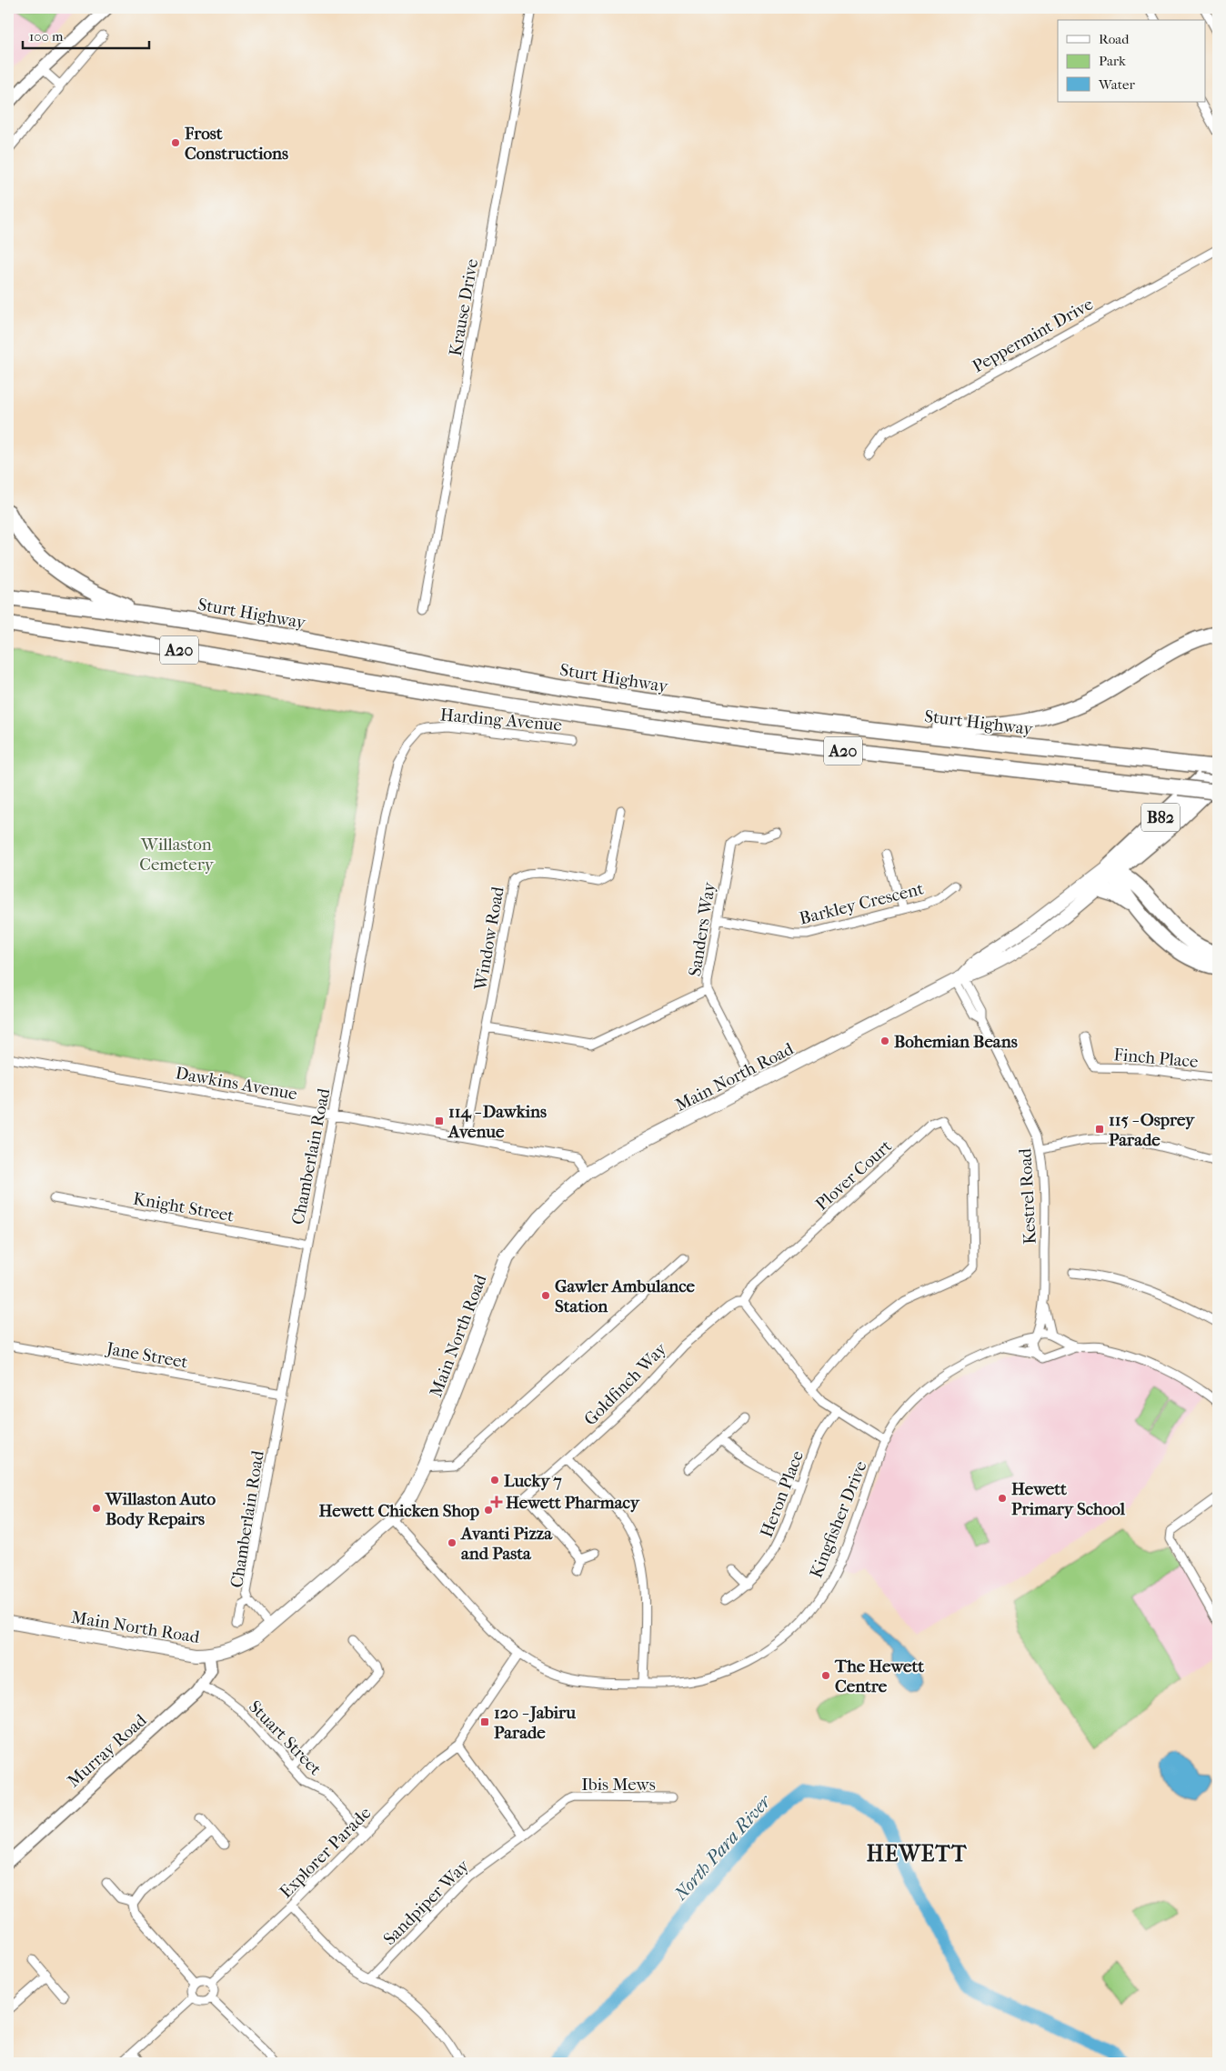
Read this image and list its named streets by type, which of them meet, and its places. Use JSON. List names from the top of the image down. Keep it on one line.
{"streets":{"highway":["Sturt Highway","A20","B82"],"main road":["Main North Road"],"street":["Krause Drive","Peppermint Drive","Harding Avenue","Barkley Crescent","Sanders Way","Window Road","Finch Place","Dawkins Avenue","Chamberlain Road","Plover Court","Kestrel Road","Knight Street","Jane Street","Goldfinch Way","Heron Place","Kingfisher Drive","Stuart Street","Murray Road","Ibis Mews","Explorer Parade","Sandpiper Way"]},"crossings":[["Harding Avenue","Chamberlain Road"],["B82","Main North Road"],["Barkley Crescent","Sanders Way"],["Sanders Way","Main North Road"],["Window Road","Dawkins Avenue"],["Main North Road","Dawkins Avenue"],["Main North Road","Chamberlain Road"],["Main North Road","Kestrel Road"],["Main North Road","Kingfisher Drive"],["Main North Road","Murray Road"],["Dawkins Avenue","Chamberlain Road"],["Chamberlain Road","Knight Street"],["Chamberlain Road","Jane Street"],["Plover Court","Goldfinch Way"],["Kestrel Road","Kingfisher Drive"],["Kingfisher Drive","Explorer Parade"],["Stuart Street","Murray Road"],["Stuart Street","Explorer Parade"],["Ibis Mews","Sandpiper Way"]],"districts":["HEWETT"],"water":["North Para River"],"parks":["Willaston Cemetery"],"places":{"other":["Frost Constructions","Bohemian Beans","Gawler Ambulance Station","Lucky 7","Hewett Primary School","Willaston Auto Body Repairs","Hewett Chicken Shop","Avanti Pizza and Pasta","The Hewett Centre"],"transit":["114 - Dawkins Avenue","115 - Osprey Parade","120 - Jabiru Parade"],"health":["Hewett Pharmacy"]},"legend":["Road","Park","Water"],"scale_bar":"100 m"}
